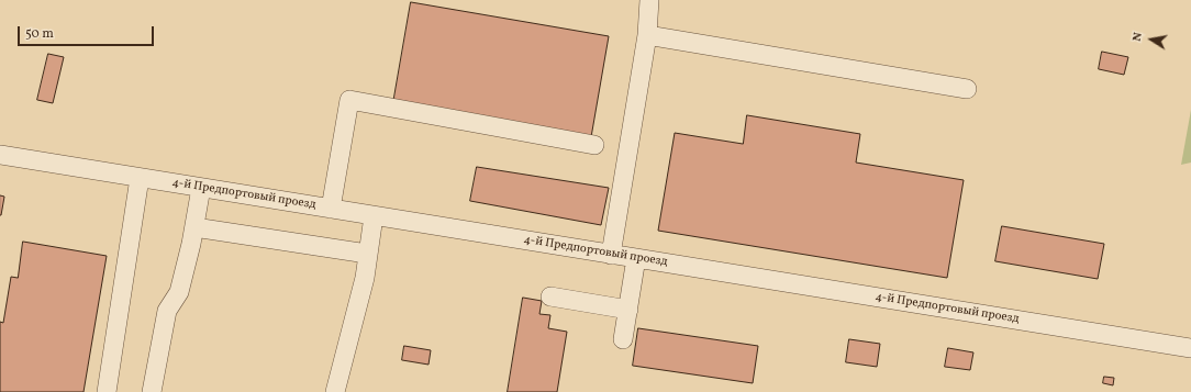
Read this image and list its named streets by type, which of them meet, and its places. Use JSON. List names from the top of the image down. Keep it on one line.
{"streets":{"street":["4-й Предпортовый проезд"]},"scale_bar":"50 m","north":"left"}
